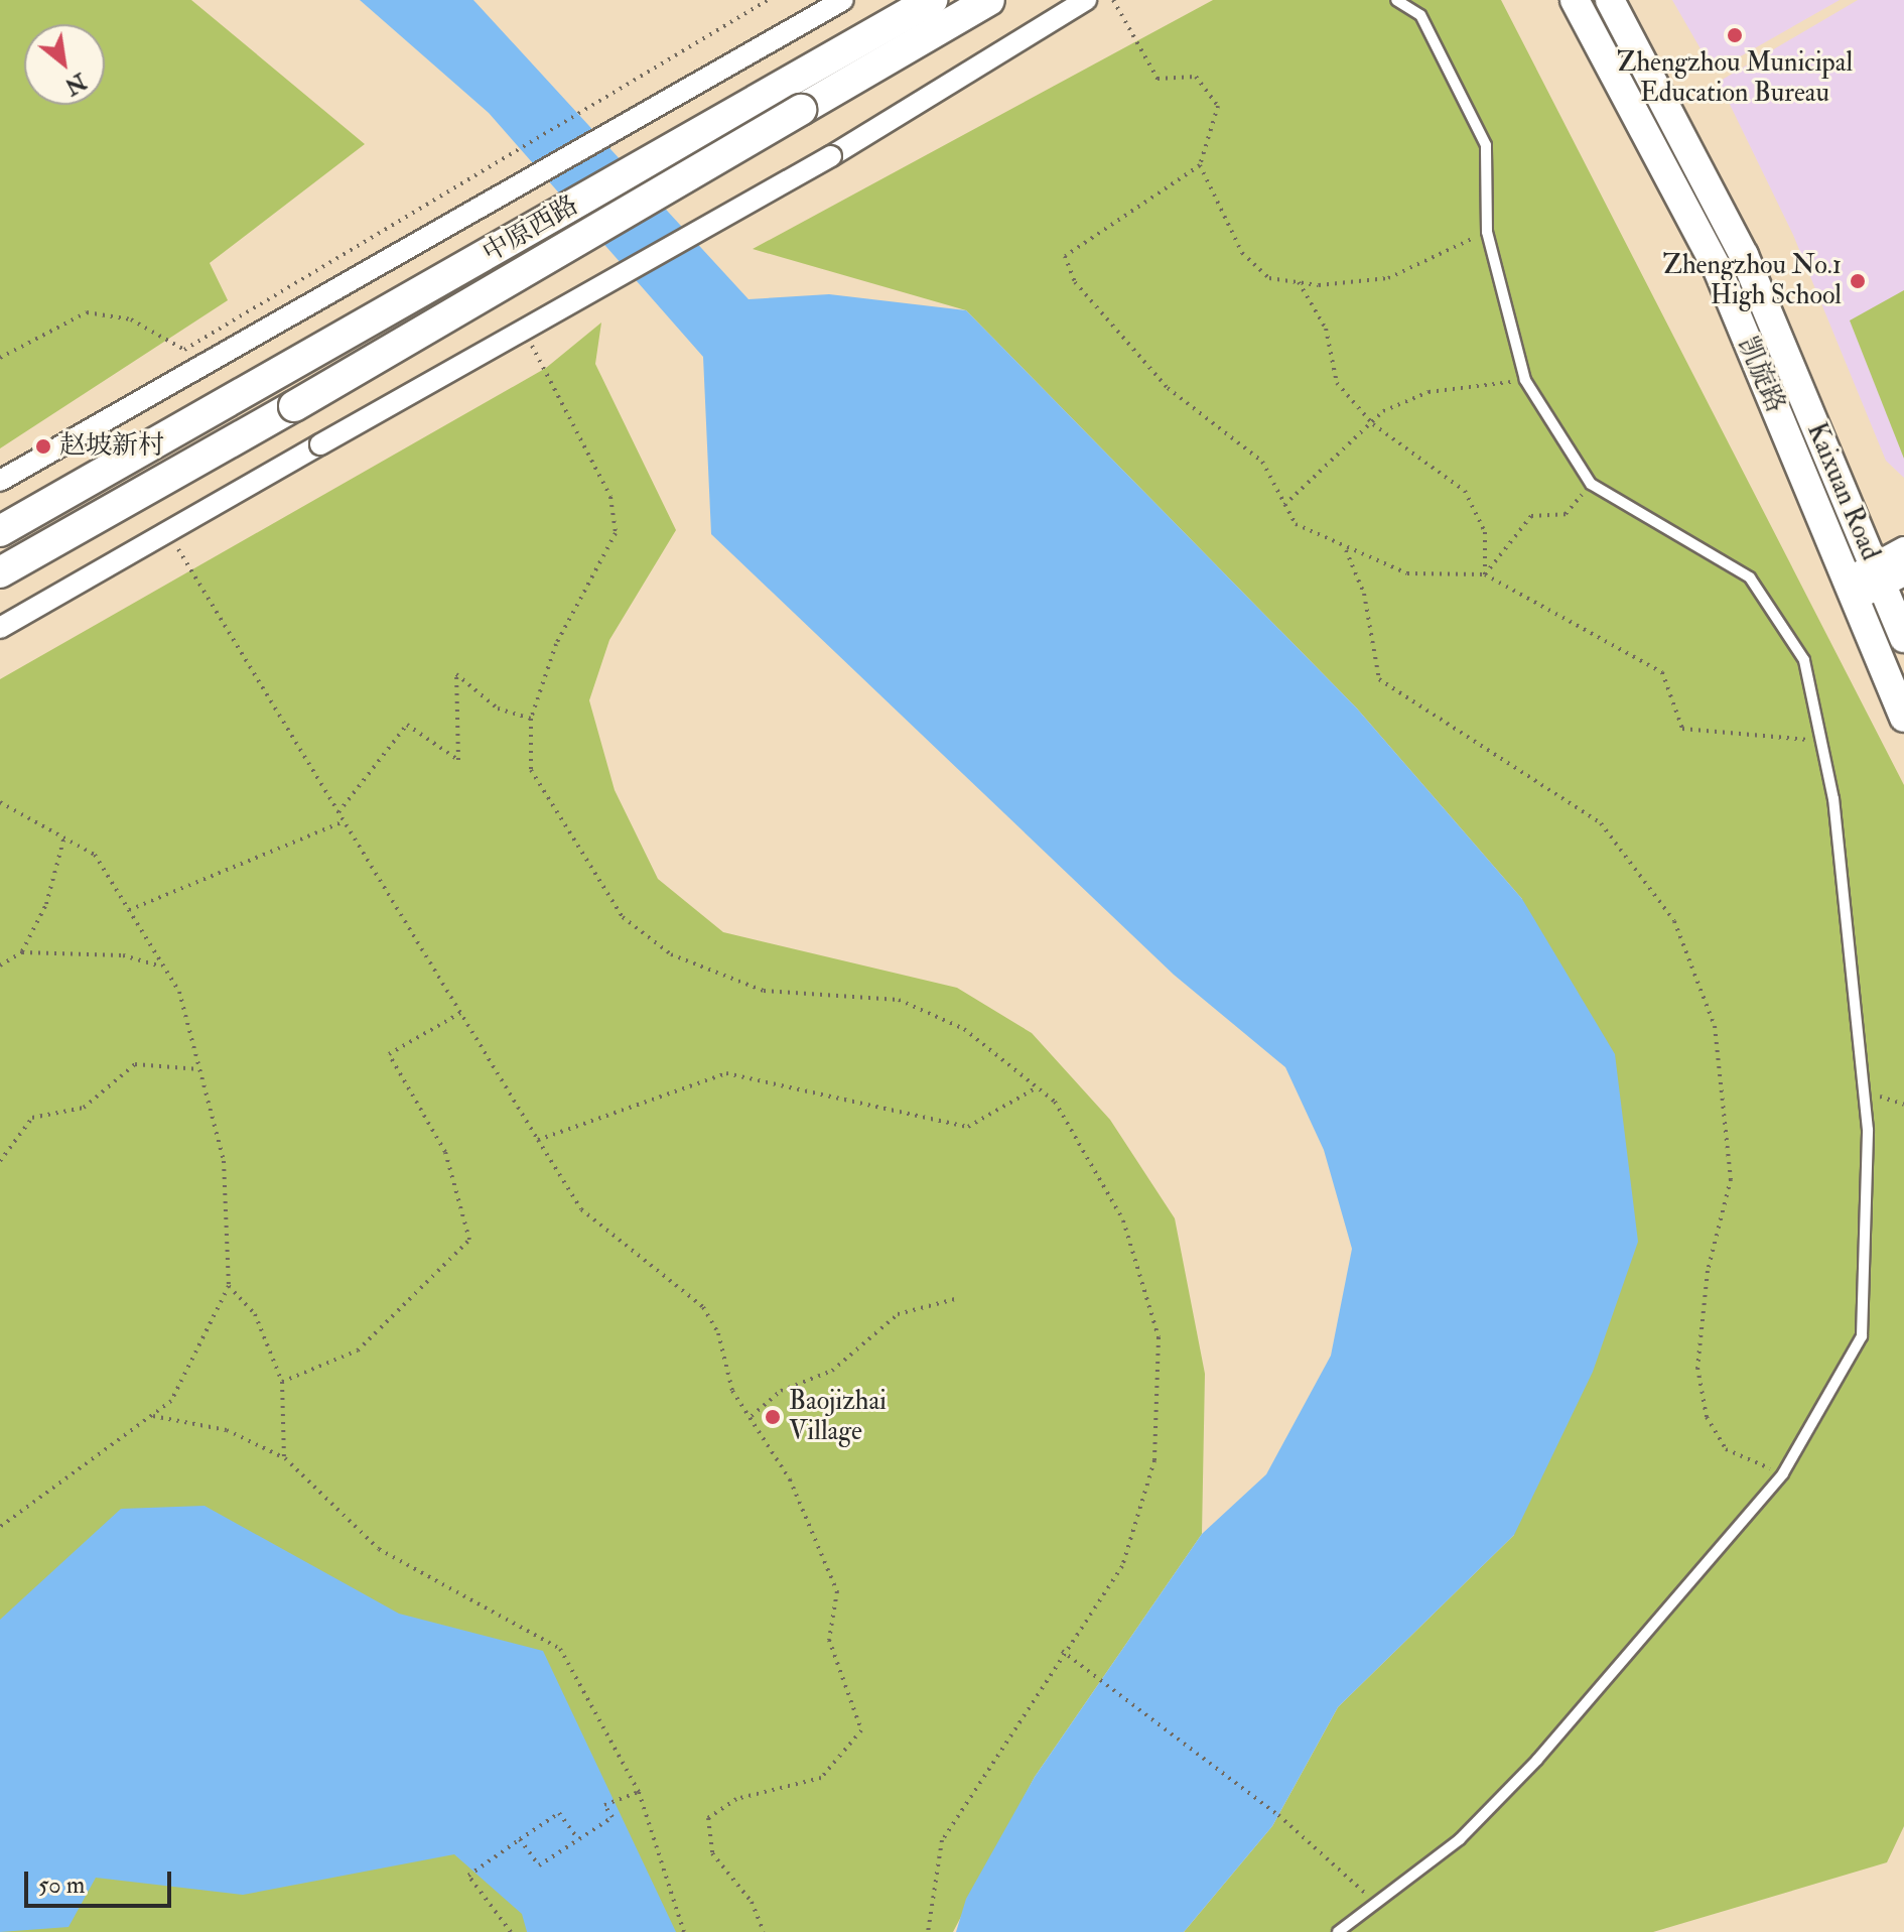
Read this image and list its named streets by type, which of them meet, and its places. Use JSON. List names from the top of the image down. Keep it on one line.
{"streets":{"main road":["中原西路","凯旋路","Kaixuan Road"]},"places":["Zhengzhou Municipal Education Bureau","Zhengzhou No.1 High School","赵坡新村","Baojizhai Village"],"scale_bar":"50 m","north":"bottom right"}
